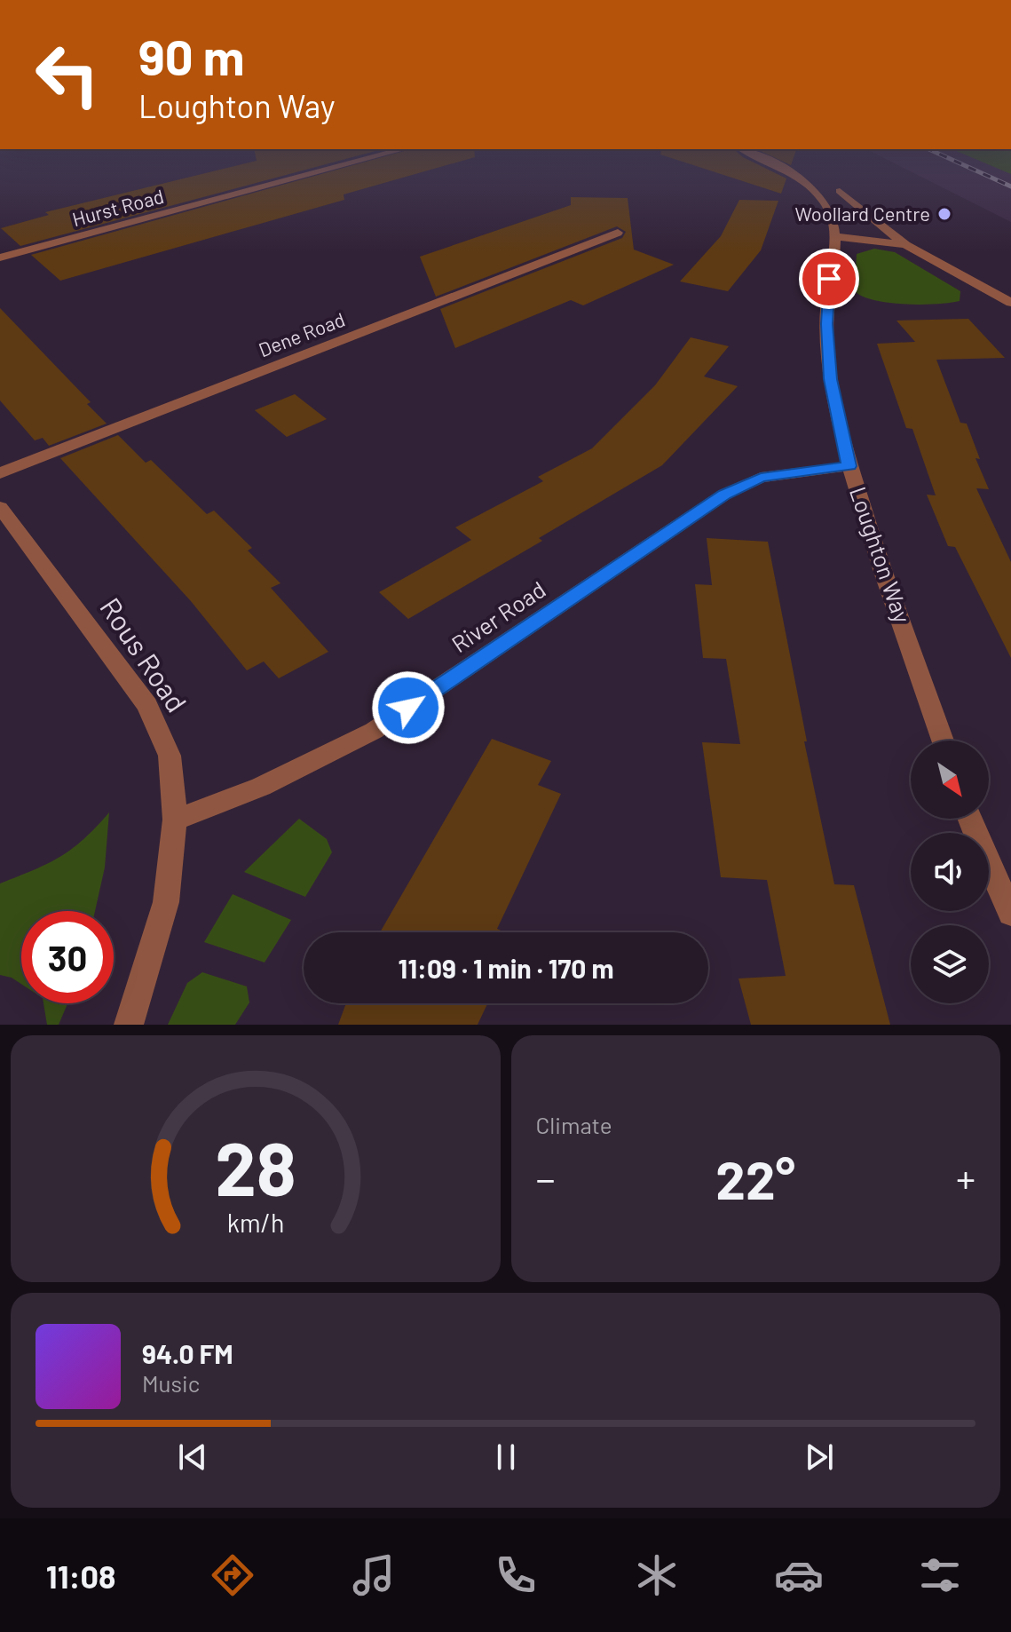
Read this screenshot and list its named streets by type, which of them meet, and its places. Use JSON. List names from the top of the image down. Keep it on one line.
{"streets":{"street":["Hurst Road","Dene Road","Loughton Way","River Road","Rous Road"]},"crossings":[["Loughton Way","River Road"],["River Road","Rous Road"]],"places":["Woollard Centre"],"north":"bottom right","page":{"turn":["90 m","Loughton Way"],"limit":"30","trip":"11:09 · 1 min · 170 m","tile":"Climate","heat":["−","22°","+"],"song":["94.0 FM","Music"],"tabs":"11:08","gauge":["28","km/h"]}}
